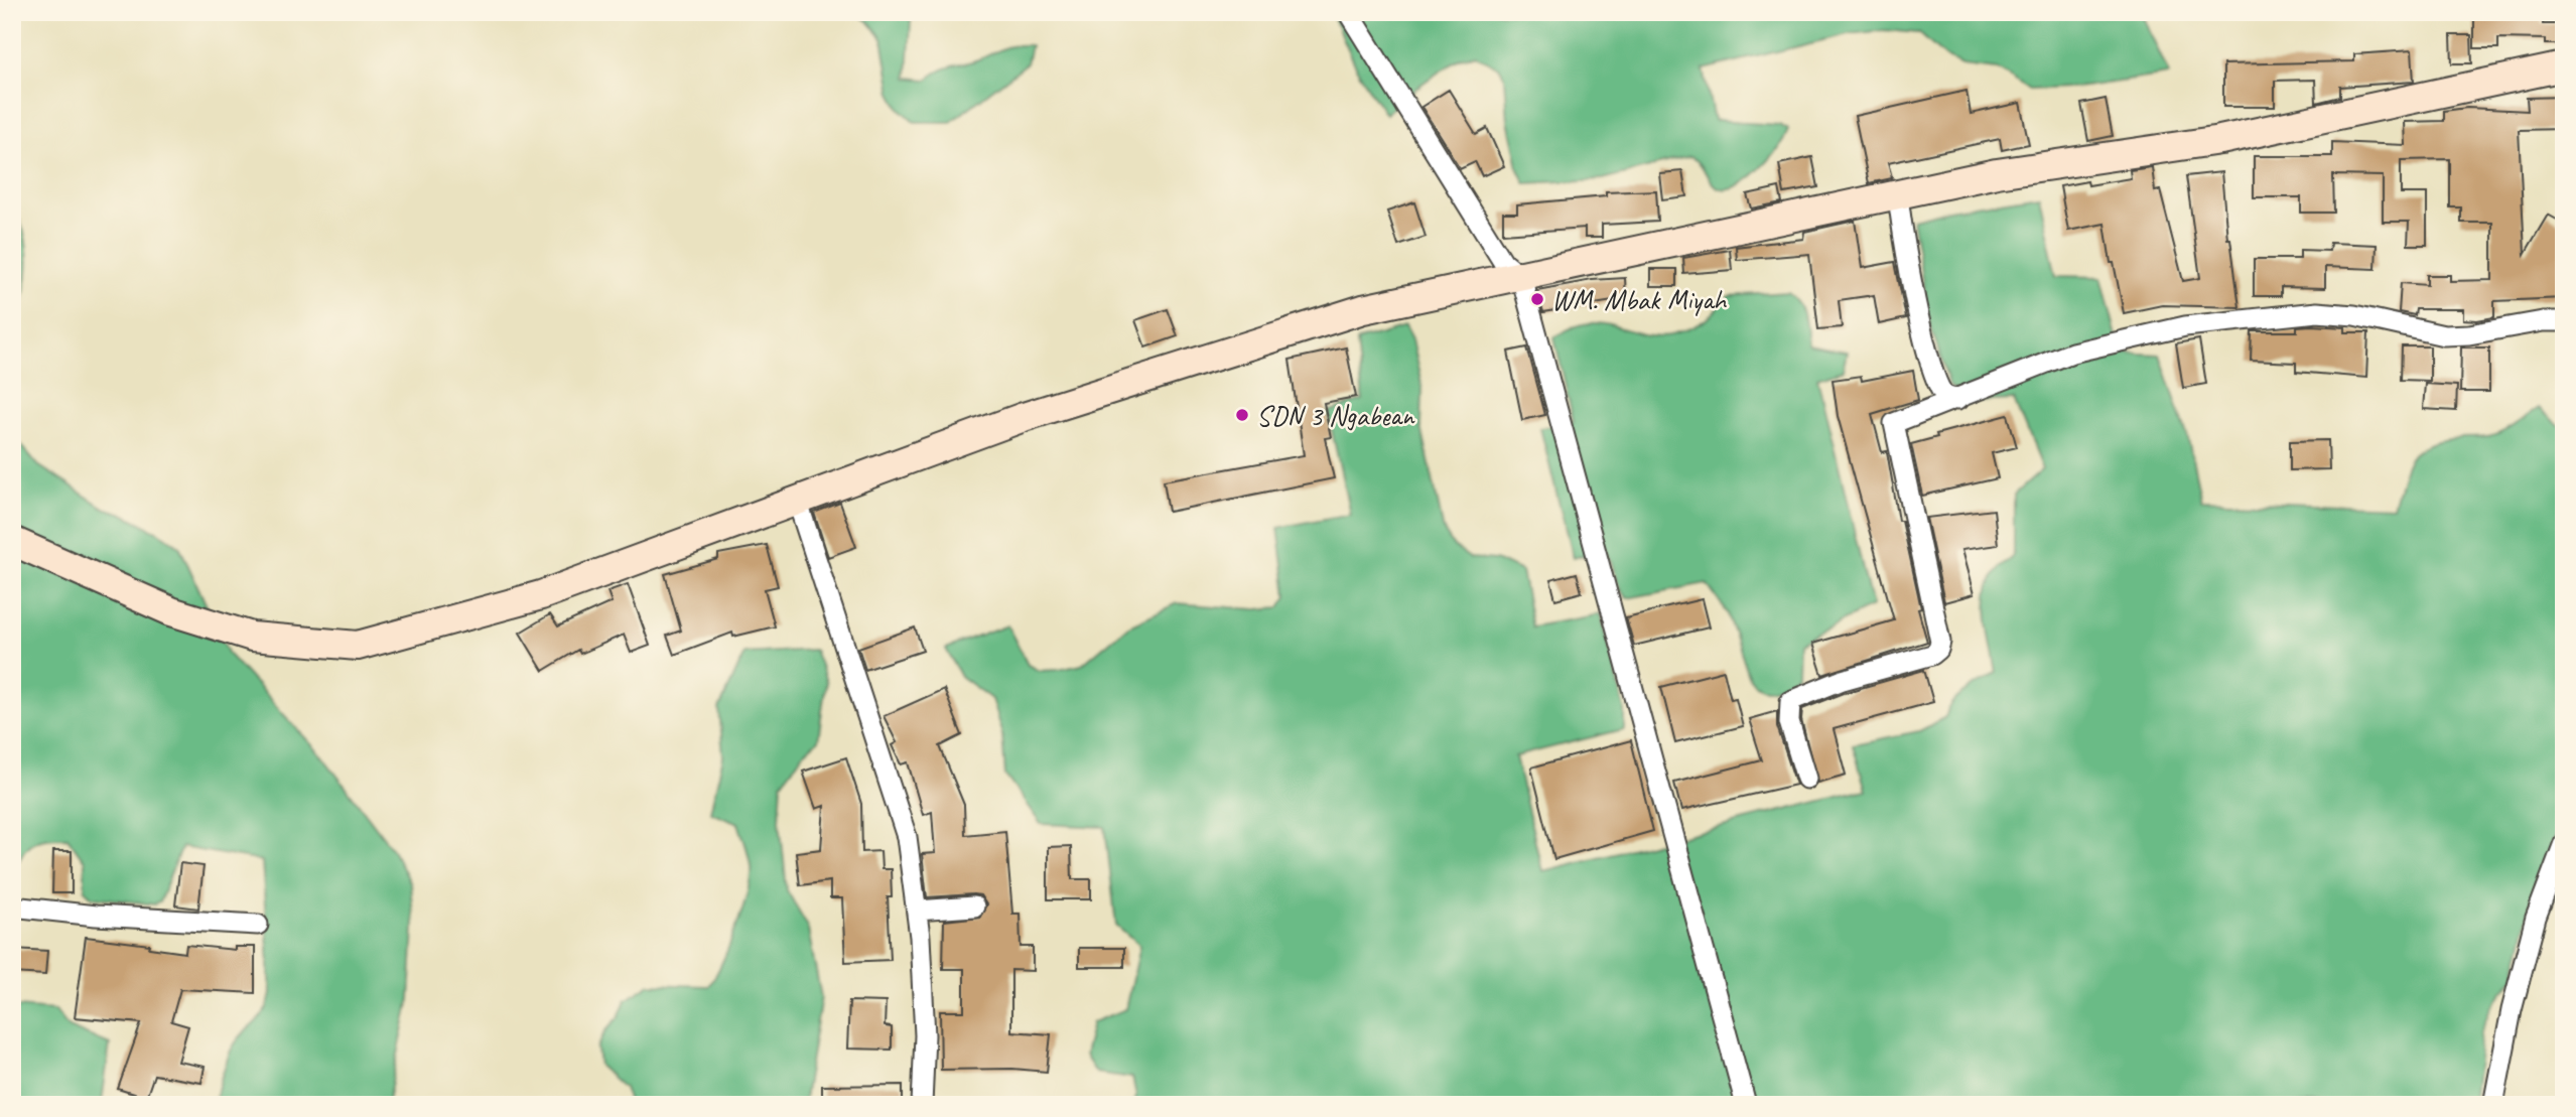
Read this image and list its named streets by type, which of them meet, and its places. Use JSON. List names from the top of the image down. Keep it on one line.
{"places":["WM. Mbak Miyah","SDN 3 Ngabean"]}
